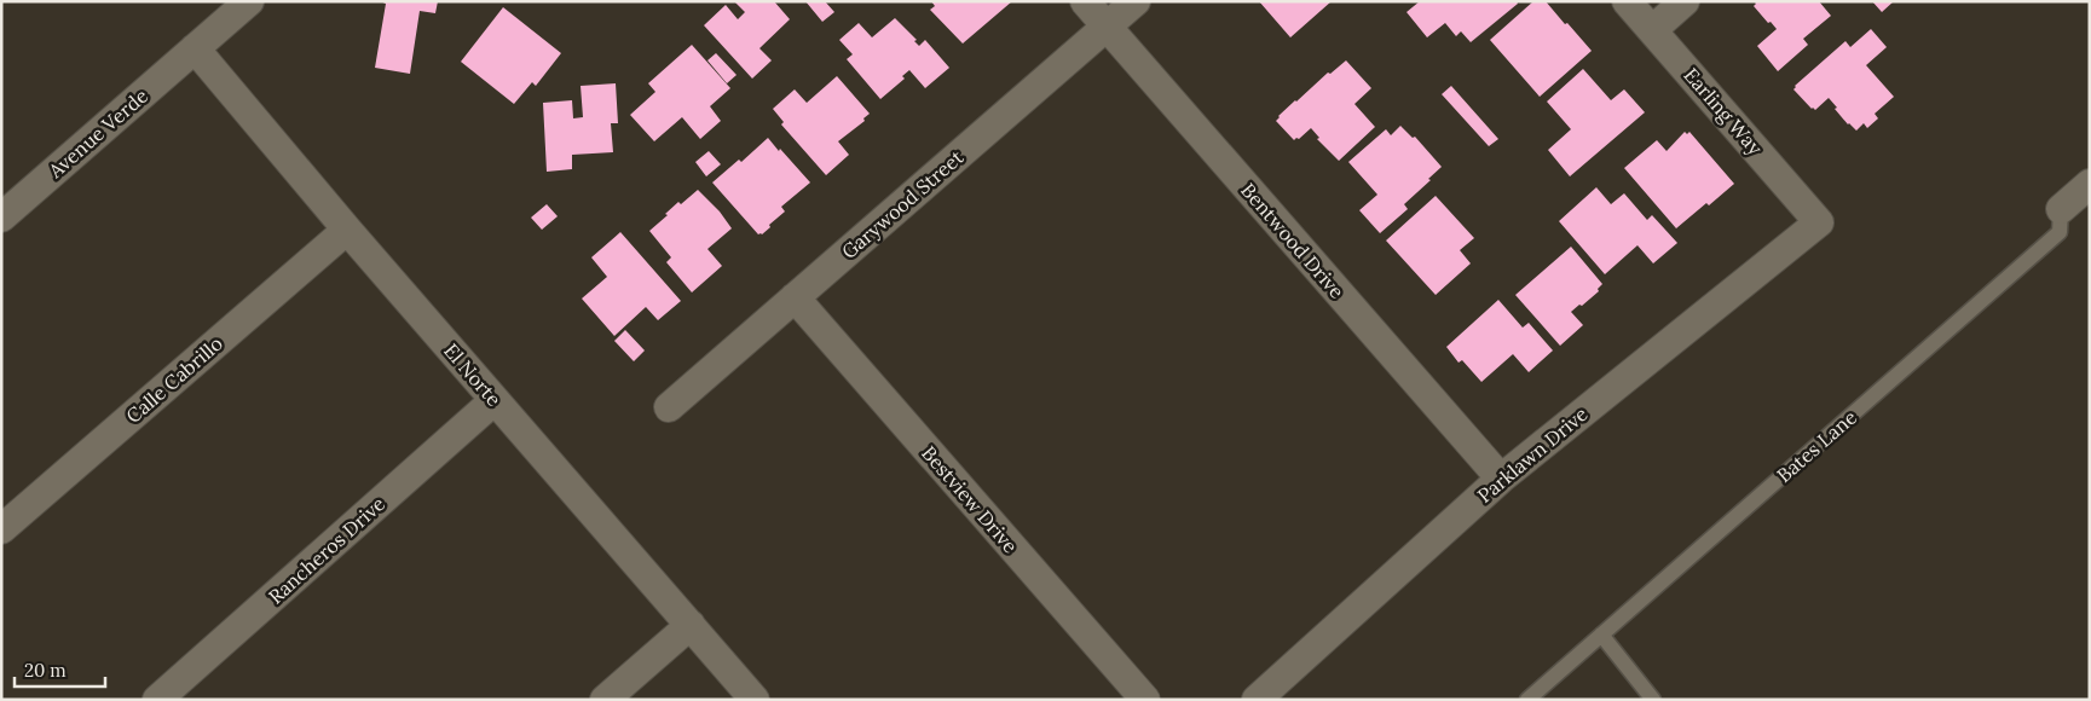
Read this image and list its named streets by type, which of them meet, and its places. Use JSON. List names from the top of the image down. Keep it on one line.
{"streets":{"street":["Earling Way","Avenue Verde","Garywood Street","Bentwood Drive","El Norte","Calle Cabrillo","Parklawn Drive","Bestview Drive","Rancheros Drive"],"lane":["Bates Lane"]},"crossings":[["Earling Way","Parklawn Drive"],["Avenue Verde","El Norte"],["Garywood Street","Bentwood Drive"],["Garywood Street","Bestview Drive"],["Bentwood Drive","Parklawn Drive"],["El Norte","Calle Cabrillo"],["El Norte","Rancheros Drive"]],"scale_bar":"20 m"}
